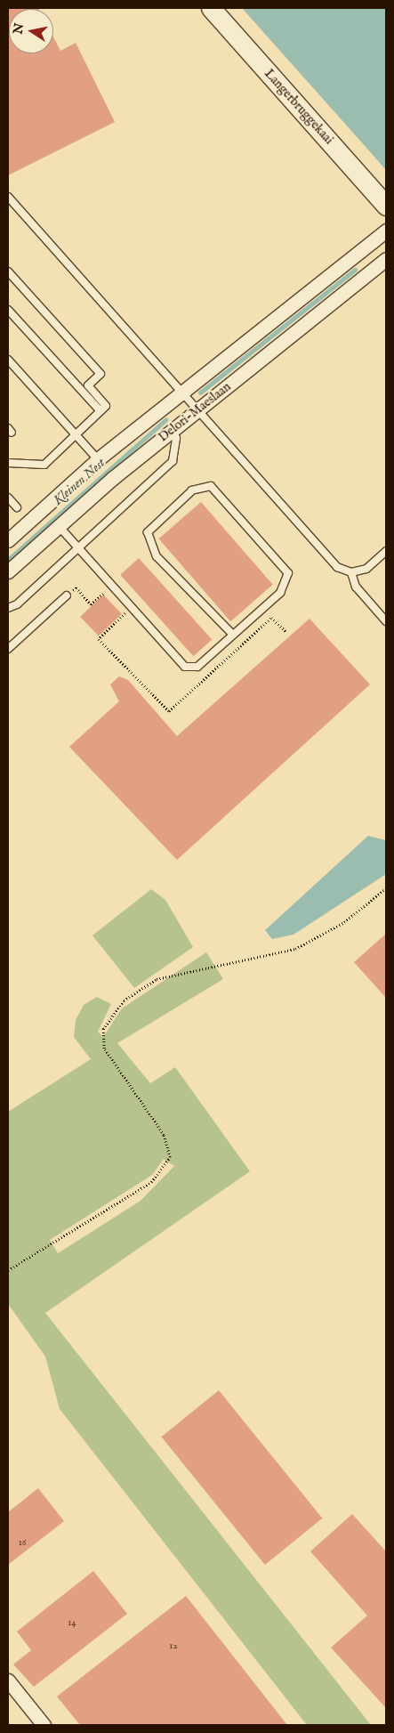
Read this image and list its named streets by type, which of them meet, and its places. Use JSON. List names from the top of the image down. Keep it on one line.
{"streets":{"main road":["Langerbruggekaai"],"street":["Delori-Maeslaan"]},"water":["Kleinen Nest"],"house_numbers":["16","14","12"],"north":"left"}
